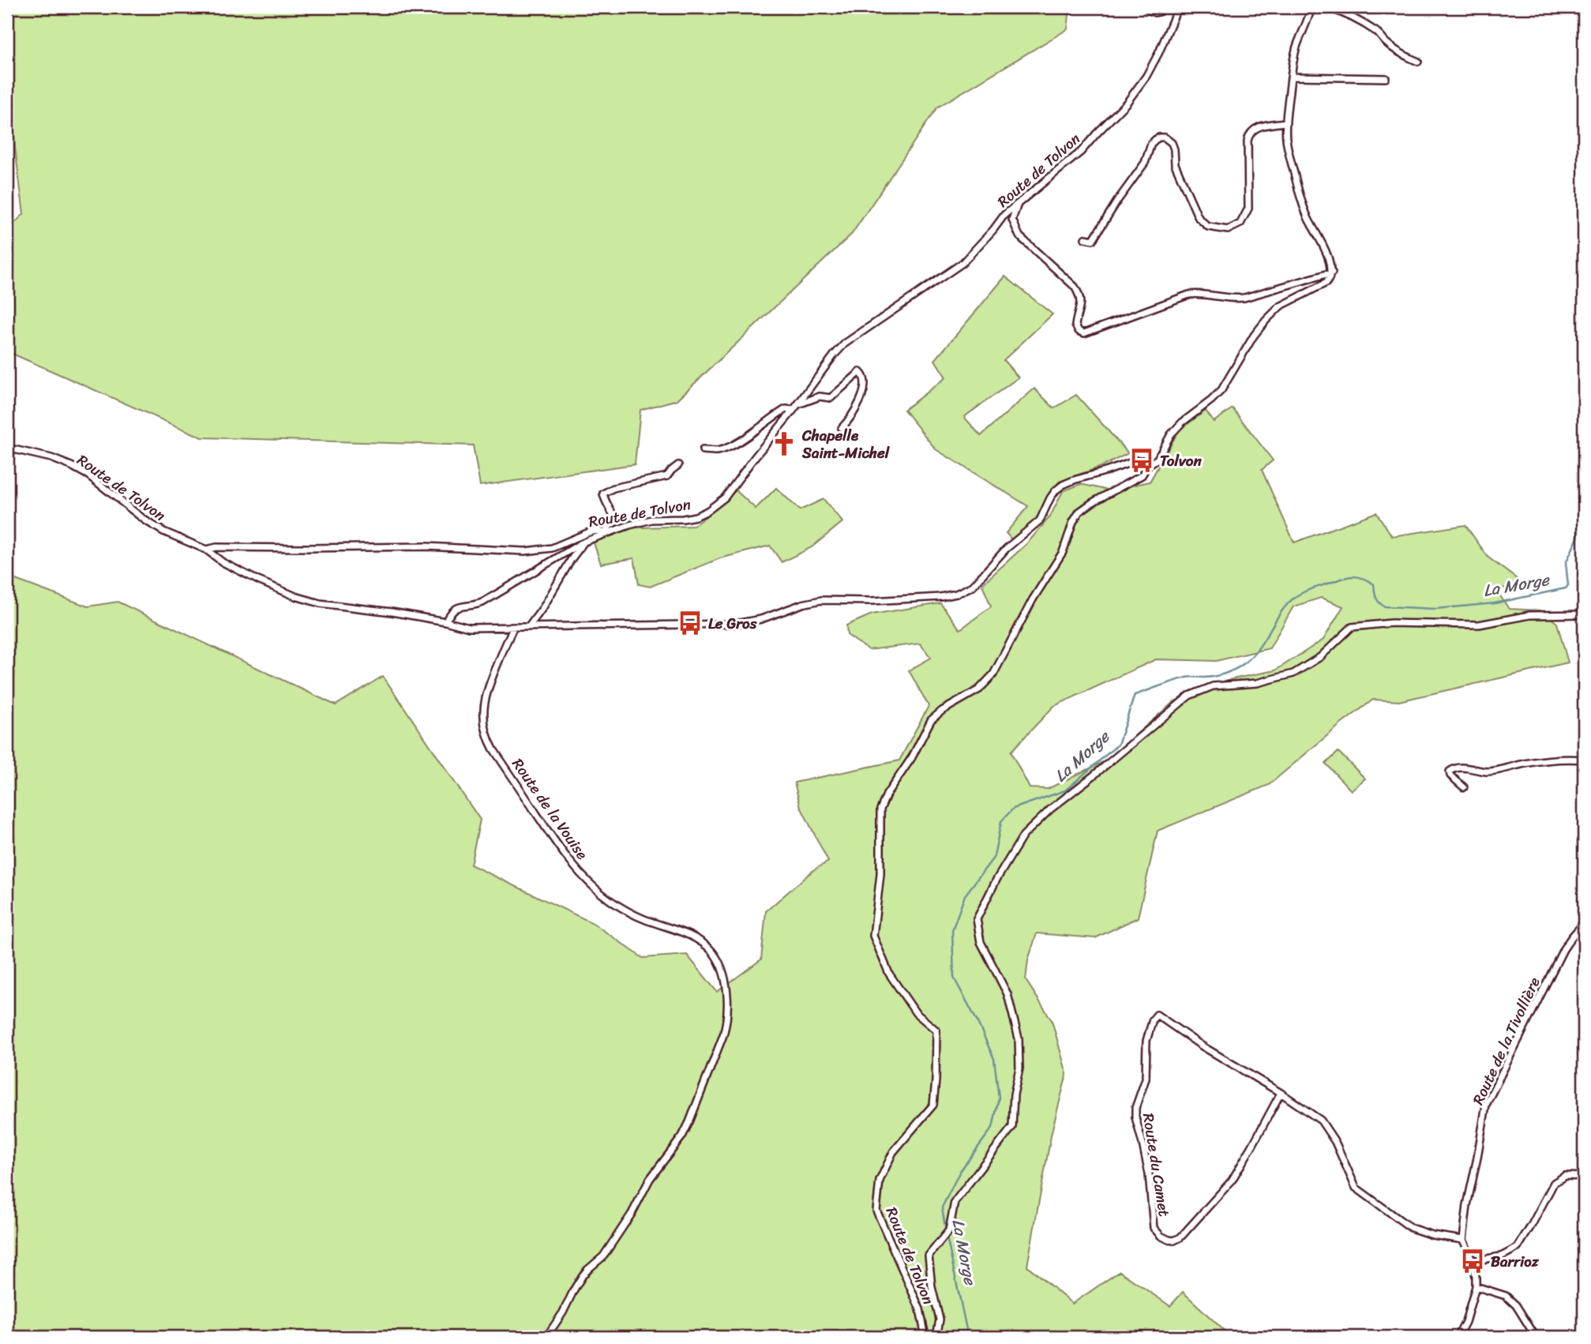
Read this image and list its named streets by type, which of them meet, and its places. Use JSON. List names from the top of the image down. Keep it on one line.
{"streets":{"street":["Route de Tolvon","Route de la Vouise","Route de la Tivollière","Route du Camet"]},"crossings":[["Route de la Tivollière","Route du Camet"]],"water":["La Morge"],"places":{"church":["Chapelle Saint-Michel"],"bus stop":["Tolvon","Le Gros","Barrioz"]}}
